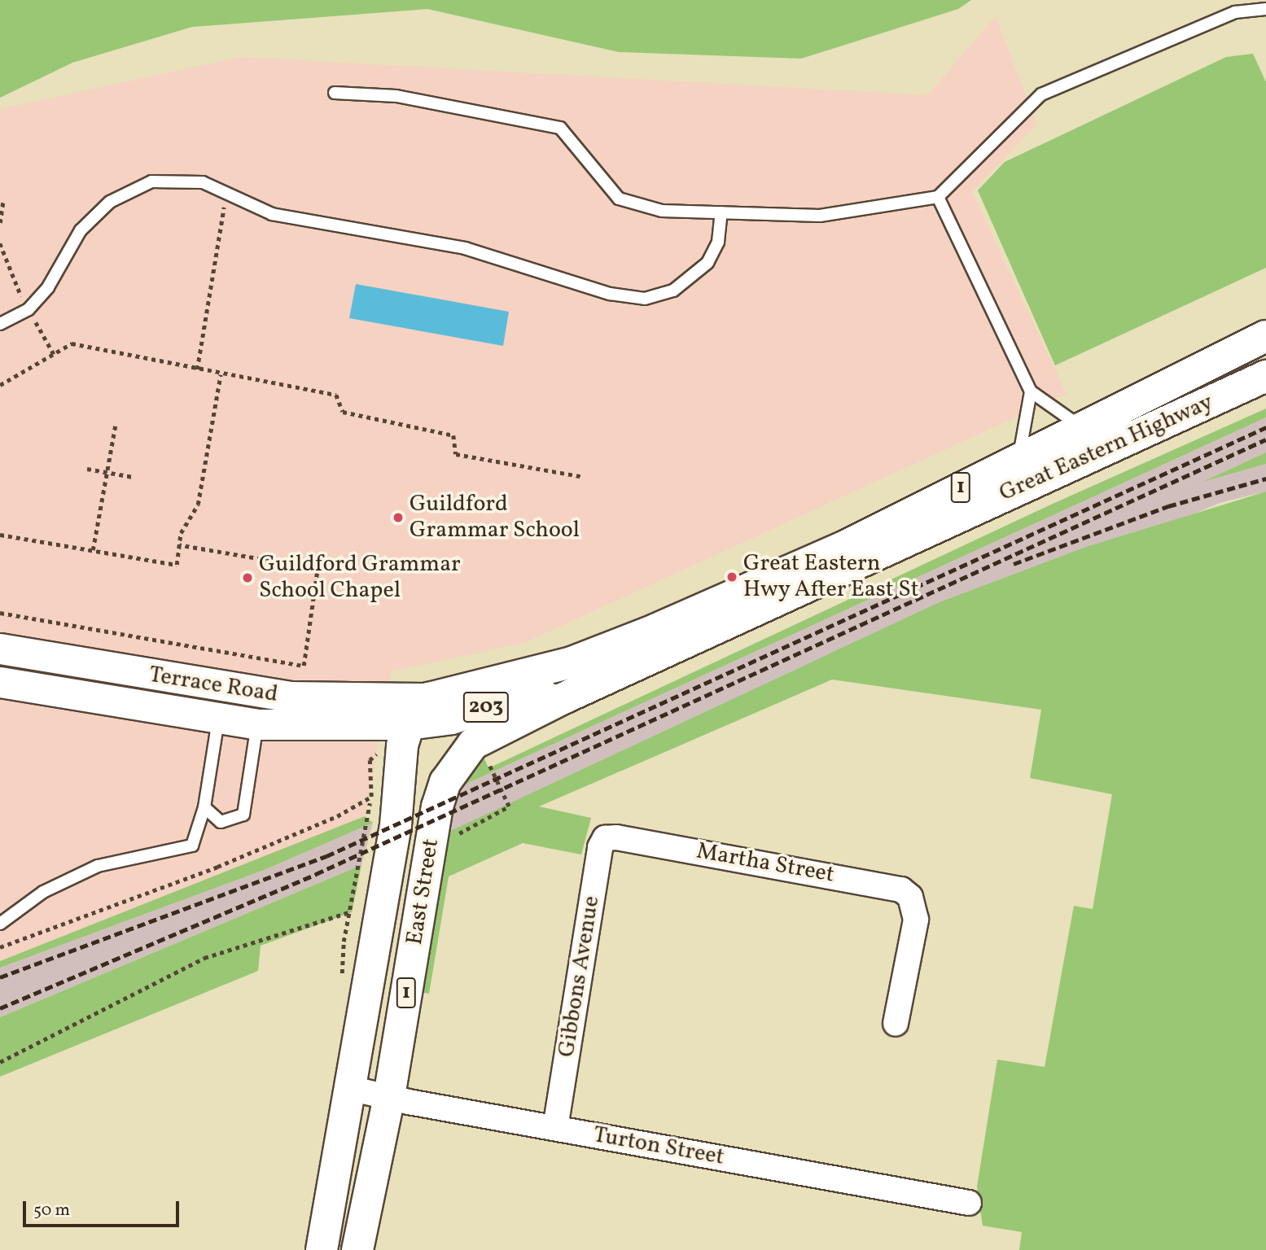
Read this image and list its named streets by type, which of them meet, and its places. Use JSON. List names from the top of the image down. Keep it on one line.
{"streets":{"highway":["Great Eastern Highway","1","203","East Street"],"street":["Terrace Road","Martha Street","Gibbons Avenue","Turton Street"]},"crossings":[["Great Eastern Highway","Terrace Road"],["Great Eastern Highway","203"],["Great Eastern Highway","East Street"],["Terrace Road","203"],["Terrace Road","East Street"],["203","East Street"],["Martha Street","Gibbons Avenue"],["East Street","Turton Street"],["Gibbons Avenue","Turton Street"]],"places":["Guildford Grammar School","Great Eastern Hwy After East St","Guildford Grammar School Chapel"],"scale_bar":"50 m"}
